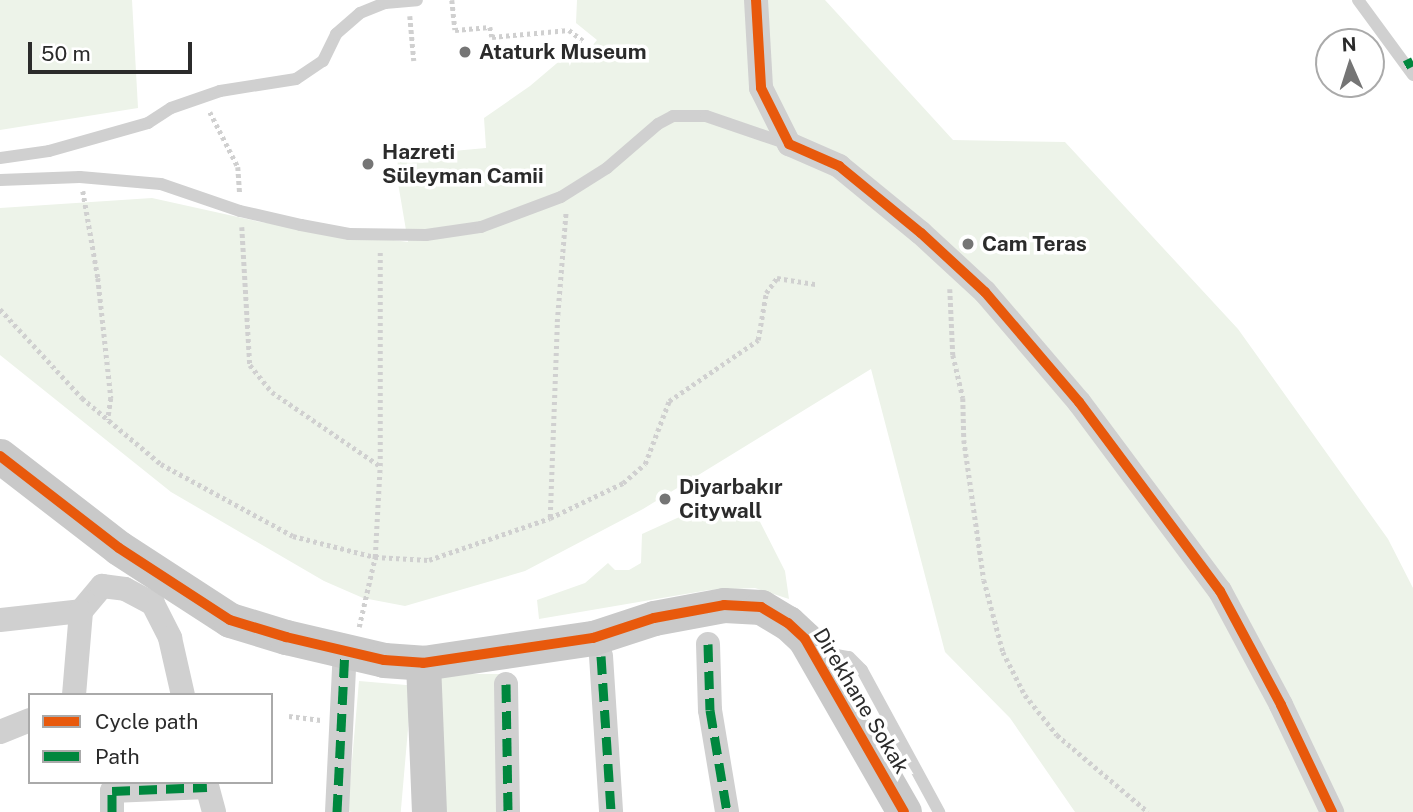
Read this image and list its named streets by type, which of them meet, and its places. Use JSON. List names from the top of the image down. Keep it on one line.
{"streets":{"street":["Direkhane Sokak"]},"places":["Ataturk Museum","Hazreti Süleyman Camii","Cam Teras","Diyarbakır Citywall"],"legend":["Cycle path","Path"],"scale_bar":"50 m","north":"top"}
